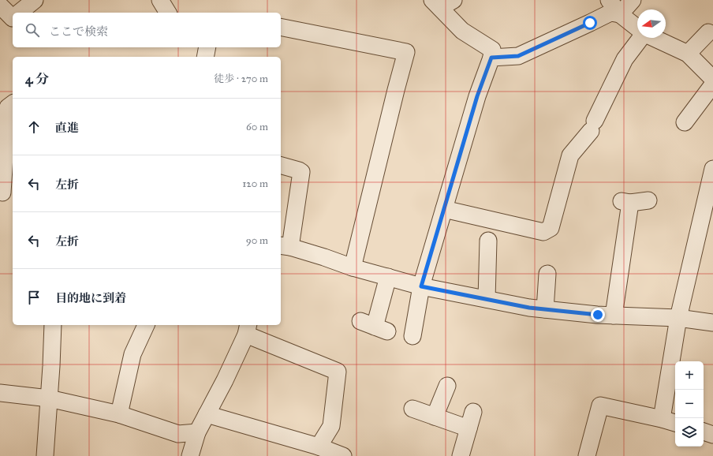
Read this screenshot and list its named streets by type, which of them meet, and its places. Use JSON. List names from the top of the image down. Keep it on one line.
{"north":"left","page":{"search":"ここで検索","heading":["4 分","徒歩 · 270 m"],"list":[["直進","60 m"],["左折","120 m"],["左折","90 m"],"目的地に到着"],"map_buttons":["+","−"]}}
